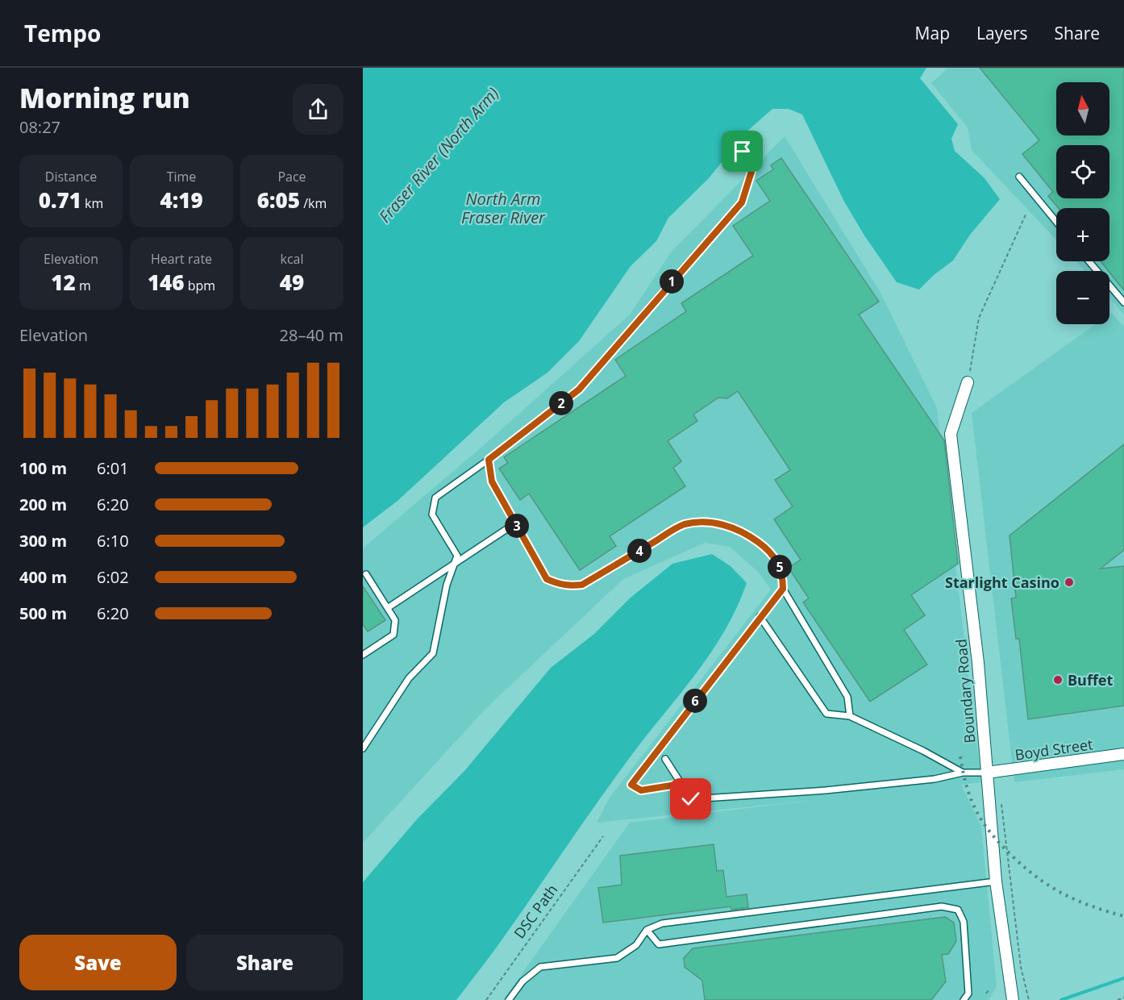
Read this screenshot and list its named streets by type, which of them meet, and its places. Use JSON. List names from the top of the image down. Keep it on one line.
{"streets":{"street":["Boundary Road","Boyd Street"],"path":["DSC Path"]},"crossings":[["Boundary Road","Boyd Street"]],"water":["Fraser River (North Arm)","North Arm Fraser River"],"places":["Starlight Casino","Buffet"],"north":"top","page":{"header":"Tempo","nav":["Map","Layers","Share"],"heading":["Morning run","08:27"],"map_buttons":["+","−"],"stats":[["Distance","0.71 km"],["Time","4:19"],["Pace","6:05 /km"],["Elevation","12 m"],["Heart rate","146 bpm"],["kcal","49"]],"pins":["1","2","3","4","5","6"],"chart":["Elevation","28–40 m"],"list":[{"name":"100 m","note":"6:01"},{"name":"200 m","note":"6:20"},{"name":"300 m","note":"6:10"},{"name":"400 m","note":"6:02"},{"name":"500 m","note":"6:20"}],"buttons":["Save","Share"]}}
